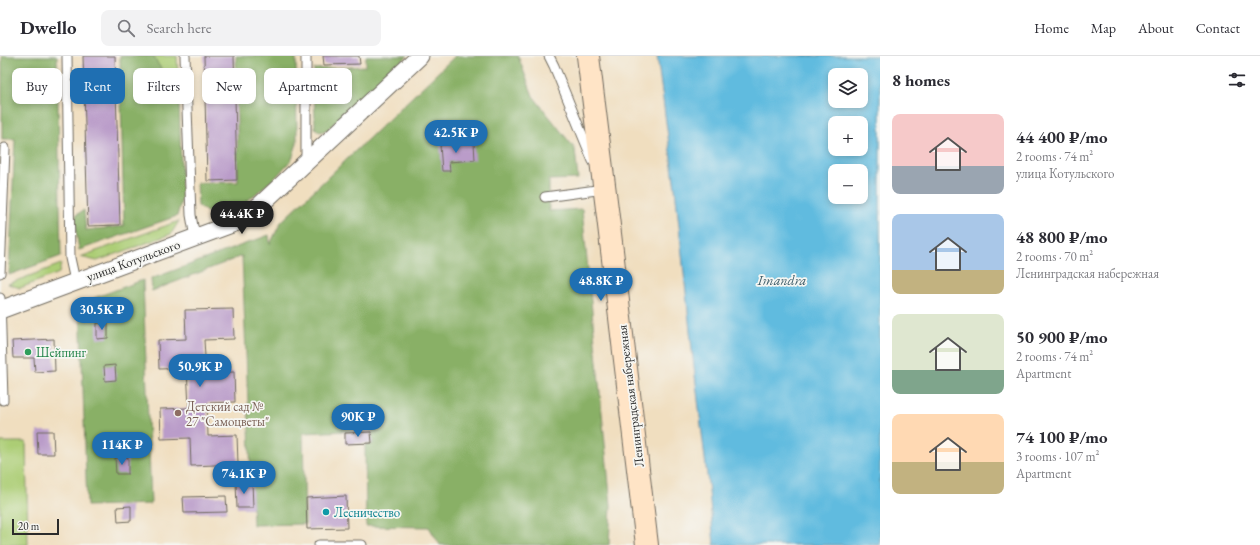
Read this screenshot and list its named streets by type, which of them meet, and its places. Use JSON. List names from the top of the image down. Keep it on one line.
{"streets":{"main road":["Ленинградская набережная"],"street":["улица Котульского"]},"water":["Imandra"],"places":["Шейпинг","Детский сад № 27 \"Самоцветы\"","Лесничество"],"scale_bar":"20 m","page":{"header":"Dwello","search":"Search here","nav":["Home","Map","About","Contact"],"heading":"8 homes","map_buttons":["+","−"],"chip":["Buy","Rent","Filters","New","Apartment"],"list":[{"name":"44 400 ₽/mo","note":"2 rooms · 74 m² · улица Котульского"},{"name":"48 800 ₽/mo","note":"2 rooms · 70 m² · Ленинградская набережная"},{"name":"50 900 ₽/mo","note":"2 rooms · 74 m² · Apartment"},{"name":"74 100 ₽/mo","note":"3 rooms · 107 m² · Apartment"}],"price":["42.5K ₽","44.4K ₽","48.8K ₽","30.5K ₽","50.9K ₽","90K ₽","114K ₽","74.1K ₽"],"scale":"20 m"}}
